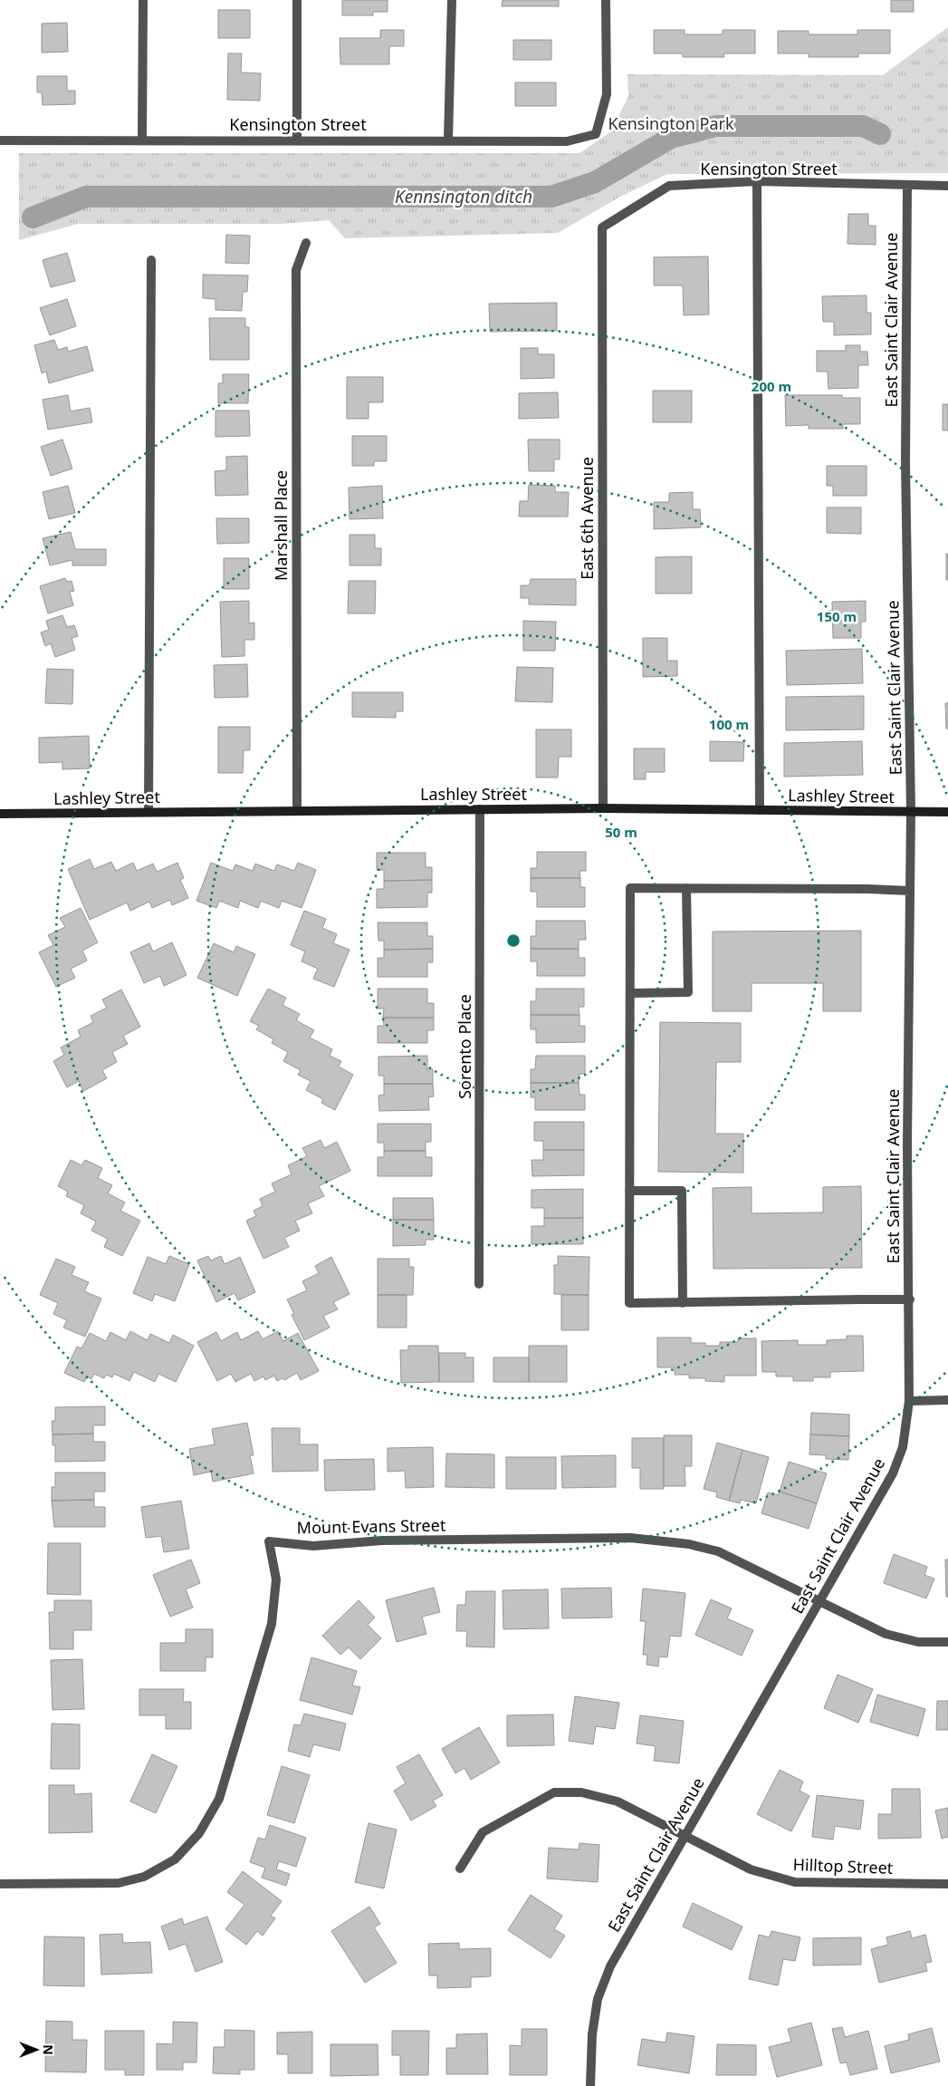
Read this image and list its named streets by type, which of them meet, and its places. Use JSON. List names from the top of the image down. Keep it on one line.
{"streets":{"main road":["Lashley Street"],"street":["Kensington Street","East Saint Clair Avenue","East 6th Avenue","Marshall Place","Sorento Place","Mount Evans Street","Hilltop Street"]},"crossings":[["Kensington Street","East Saint Clair Avenue"],["Kensington Street","East 6th Avenue"],["East Saint Clair Avenue","Lashley Street"],["East Saint Clair Avenue","Mount Evans Street"],["East Saint Clair Avenue","Hilltop Street"],["East 6th Avenue","Lashley Street"],["Marshall Place","Lashley Street"],["Lashley Street","Sorento Place"]],"water":["Kennsington ditch"],"parks":["Kensington Park"],"north":"right","rings":["200 m","150 m","100 m","50 m"]}
